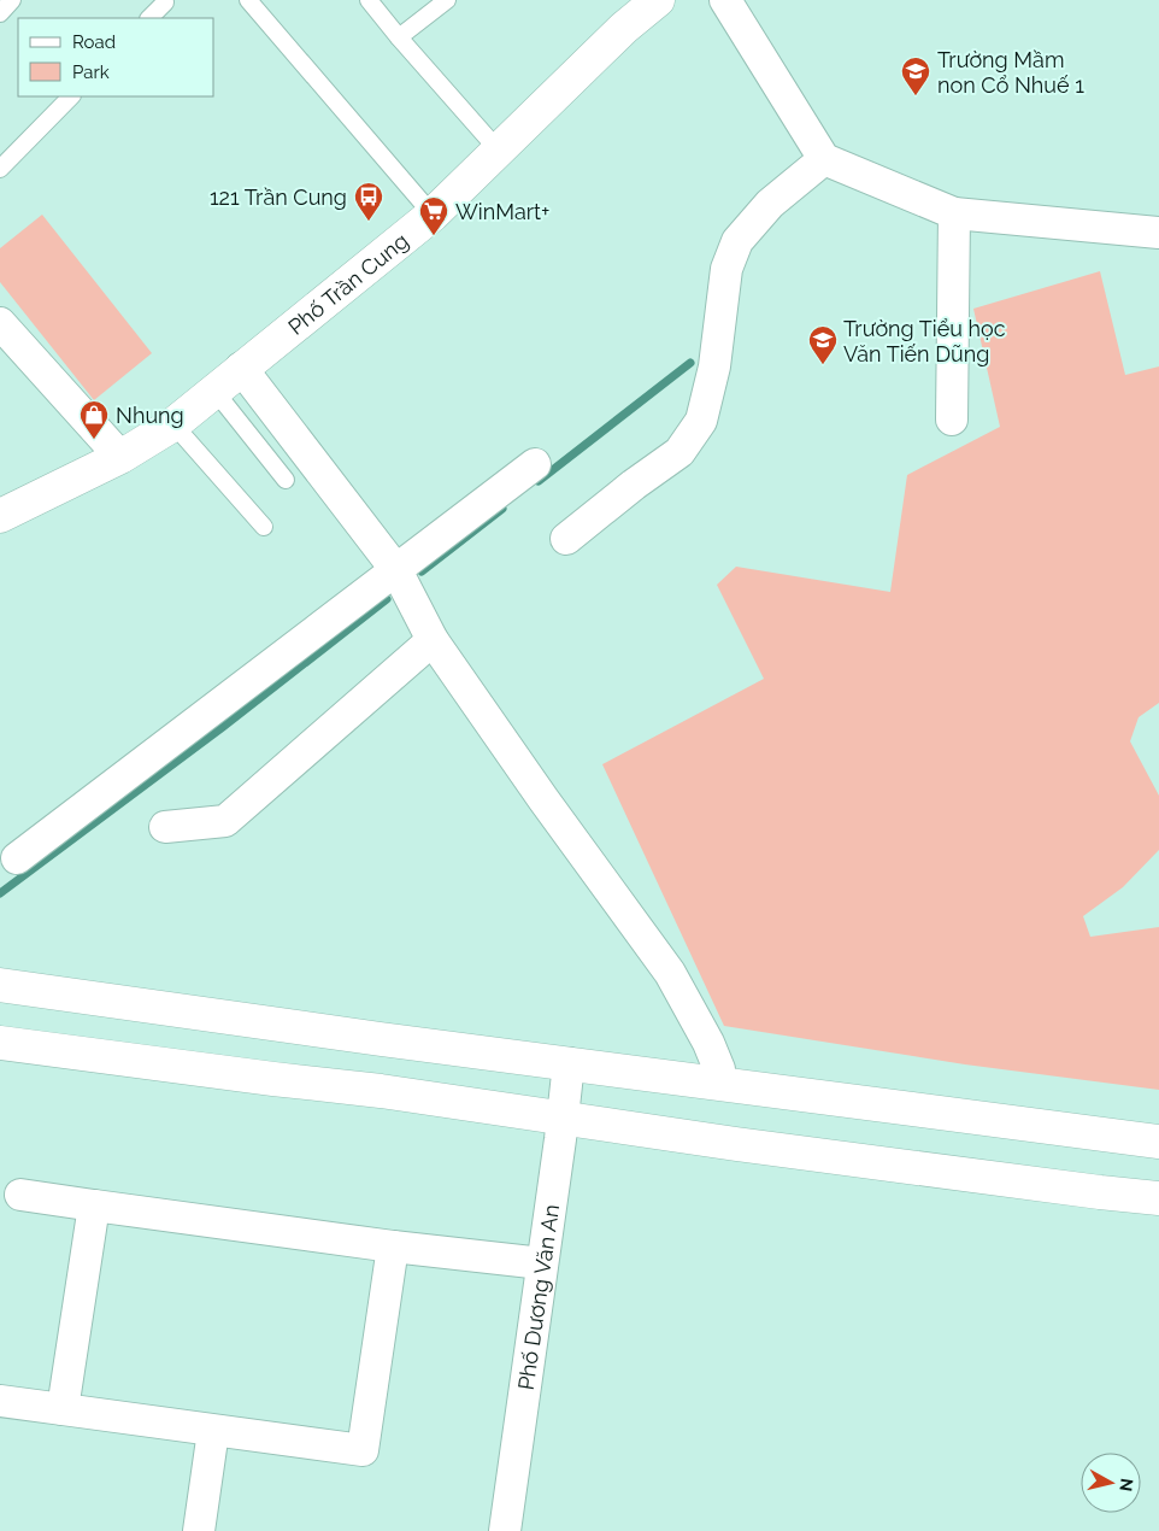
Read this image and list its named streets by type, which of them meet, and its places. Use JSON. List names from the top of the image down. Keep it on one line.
{"streets":{"street":["Phố Trần Cung","Phố Dương Văn An"]},"places":{"school or university":["Trường Mầm non Cổ Nhuế 1","Trường Tiểu học Văn Tiến Dũng"],"bus stop":["121 Trần Cung"],"supermarket":["WinMart+"],"shop":["Nhung"]},"legend":["Road","Park"],"north":"right"}
